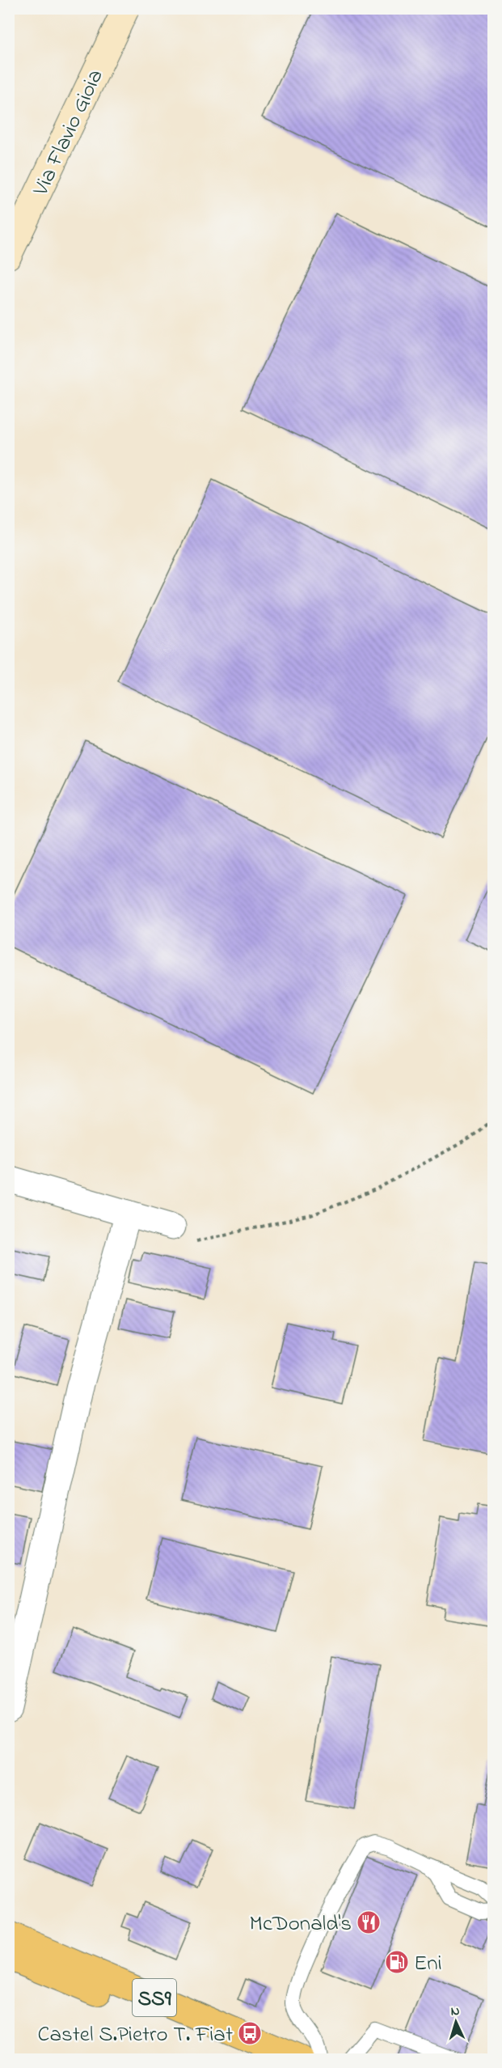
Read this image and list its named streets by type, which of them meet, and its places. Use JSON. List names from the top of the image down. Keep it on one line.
{"streets":{"main road":["Via Flavio Gioia","SS9"]},"places":{"restaurant":["McDonald's"],"fuel station":["Eni"],"bus stop":["Castel S.Pietro T. Fiat"]},"north":"top"}
